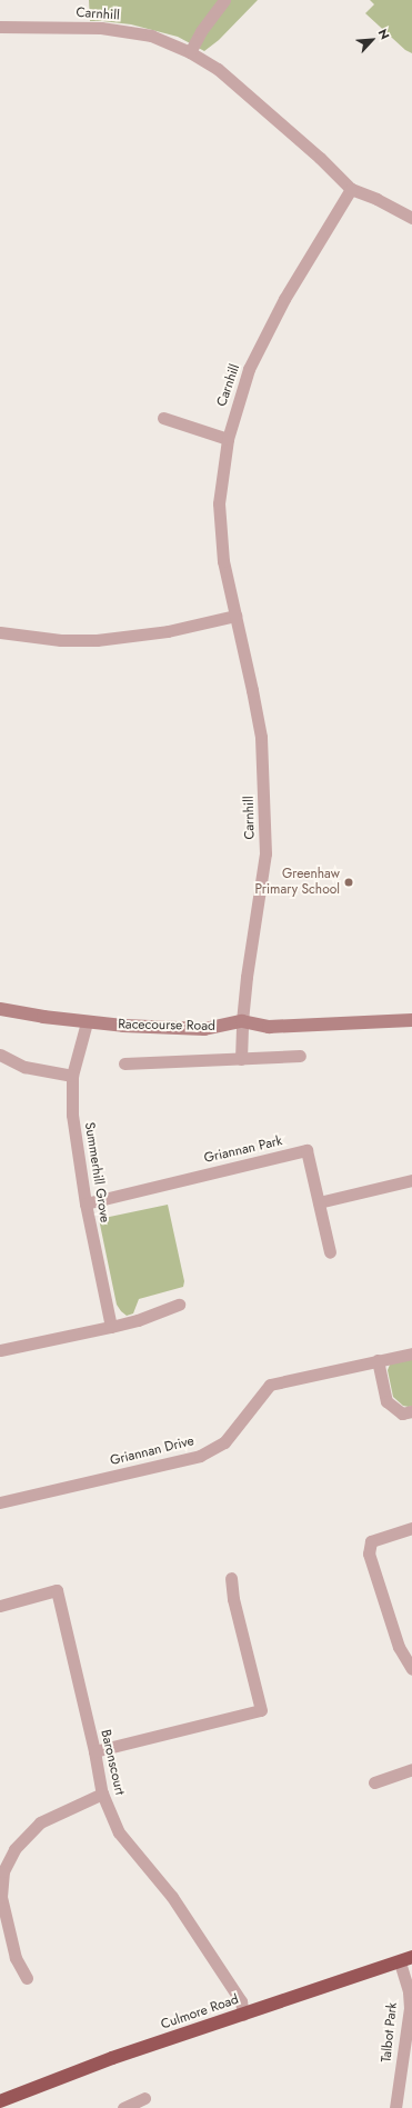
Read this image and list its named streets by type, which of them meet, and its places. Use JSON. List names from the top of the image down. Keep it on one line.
{"streets":{"highway":["Culmore Road"],"main road":["Racecourse Road"],"street":["Carnhill","Griannan Park","Summerhill Grove","Griannan Drive","Baronscourt","Talbot Park"]},"crossings":[["Carnhill","Racecourse Road"],["Racecourse Road","Summerhill Grove"],["Griannan Park","Summerhill Grove"],["Baronscourt","Culmore Road"],["Culmore Road","Talbot Park"]],"places":["Greenhaw Primary School"],"north":"top right"}
